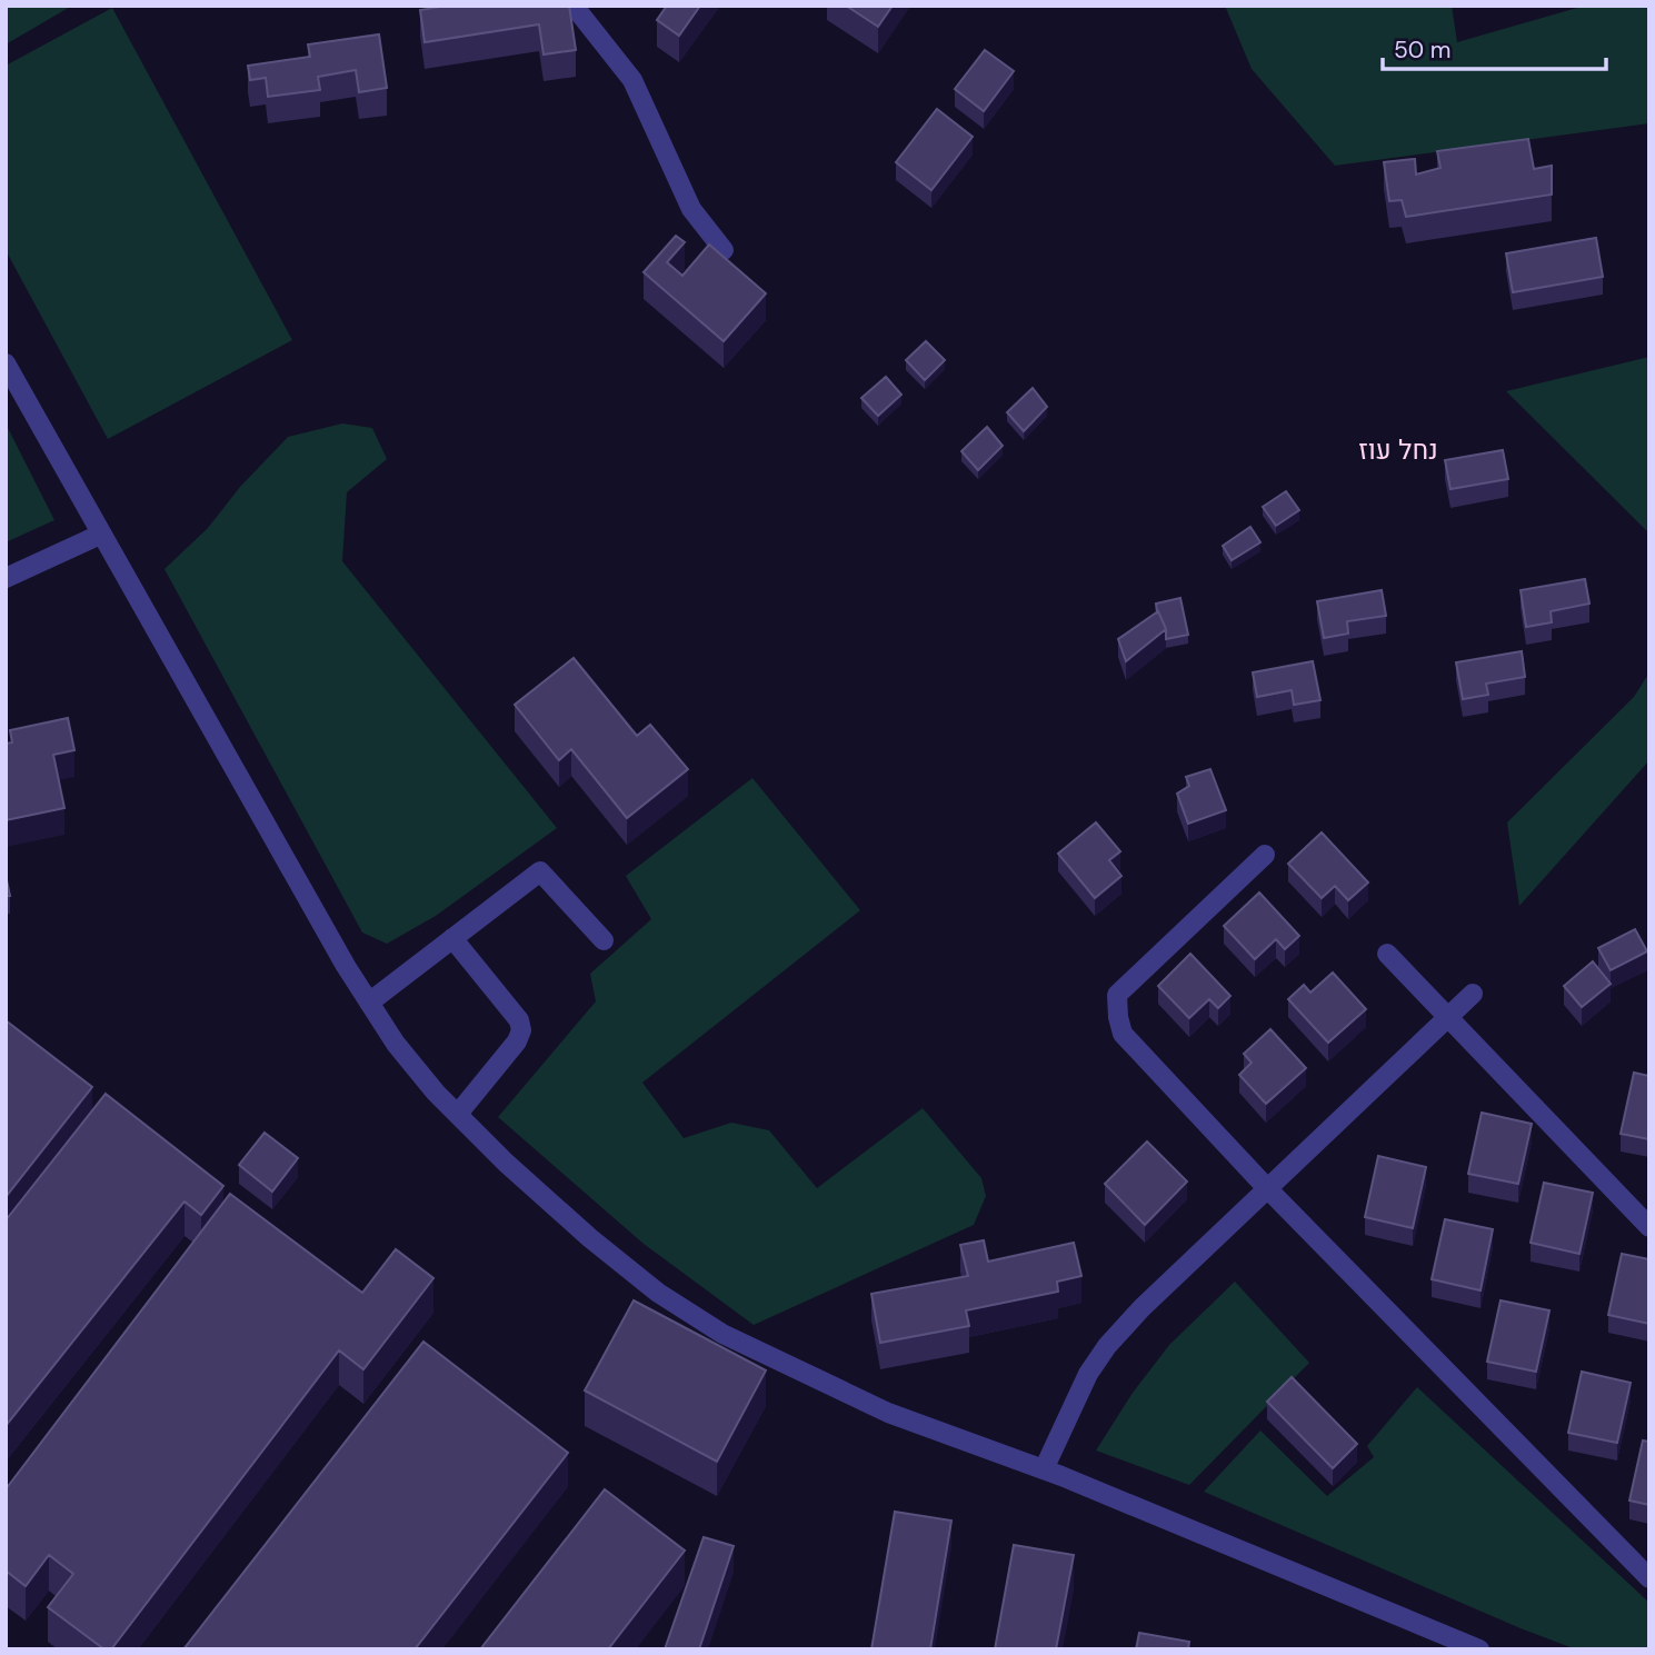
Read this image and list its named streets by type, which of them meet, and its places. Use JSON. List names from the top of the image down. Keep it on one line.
{"districts":["נחל עוז"],"scale_bar":"50 m"}
